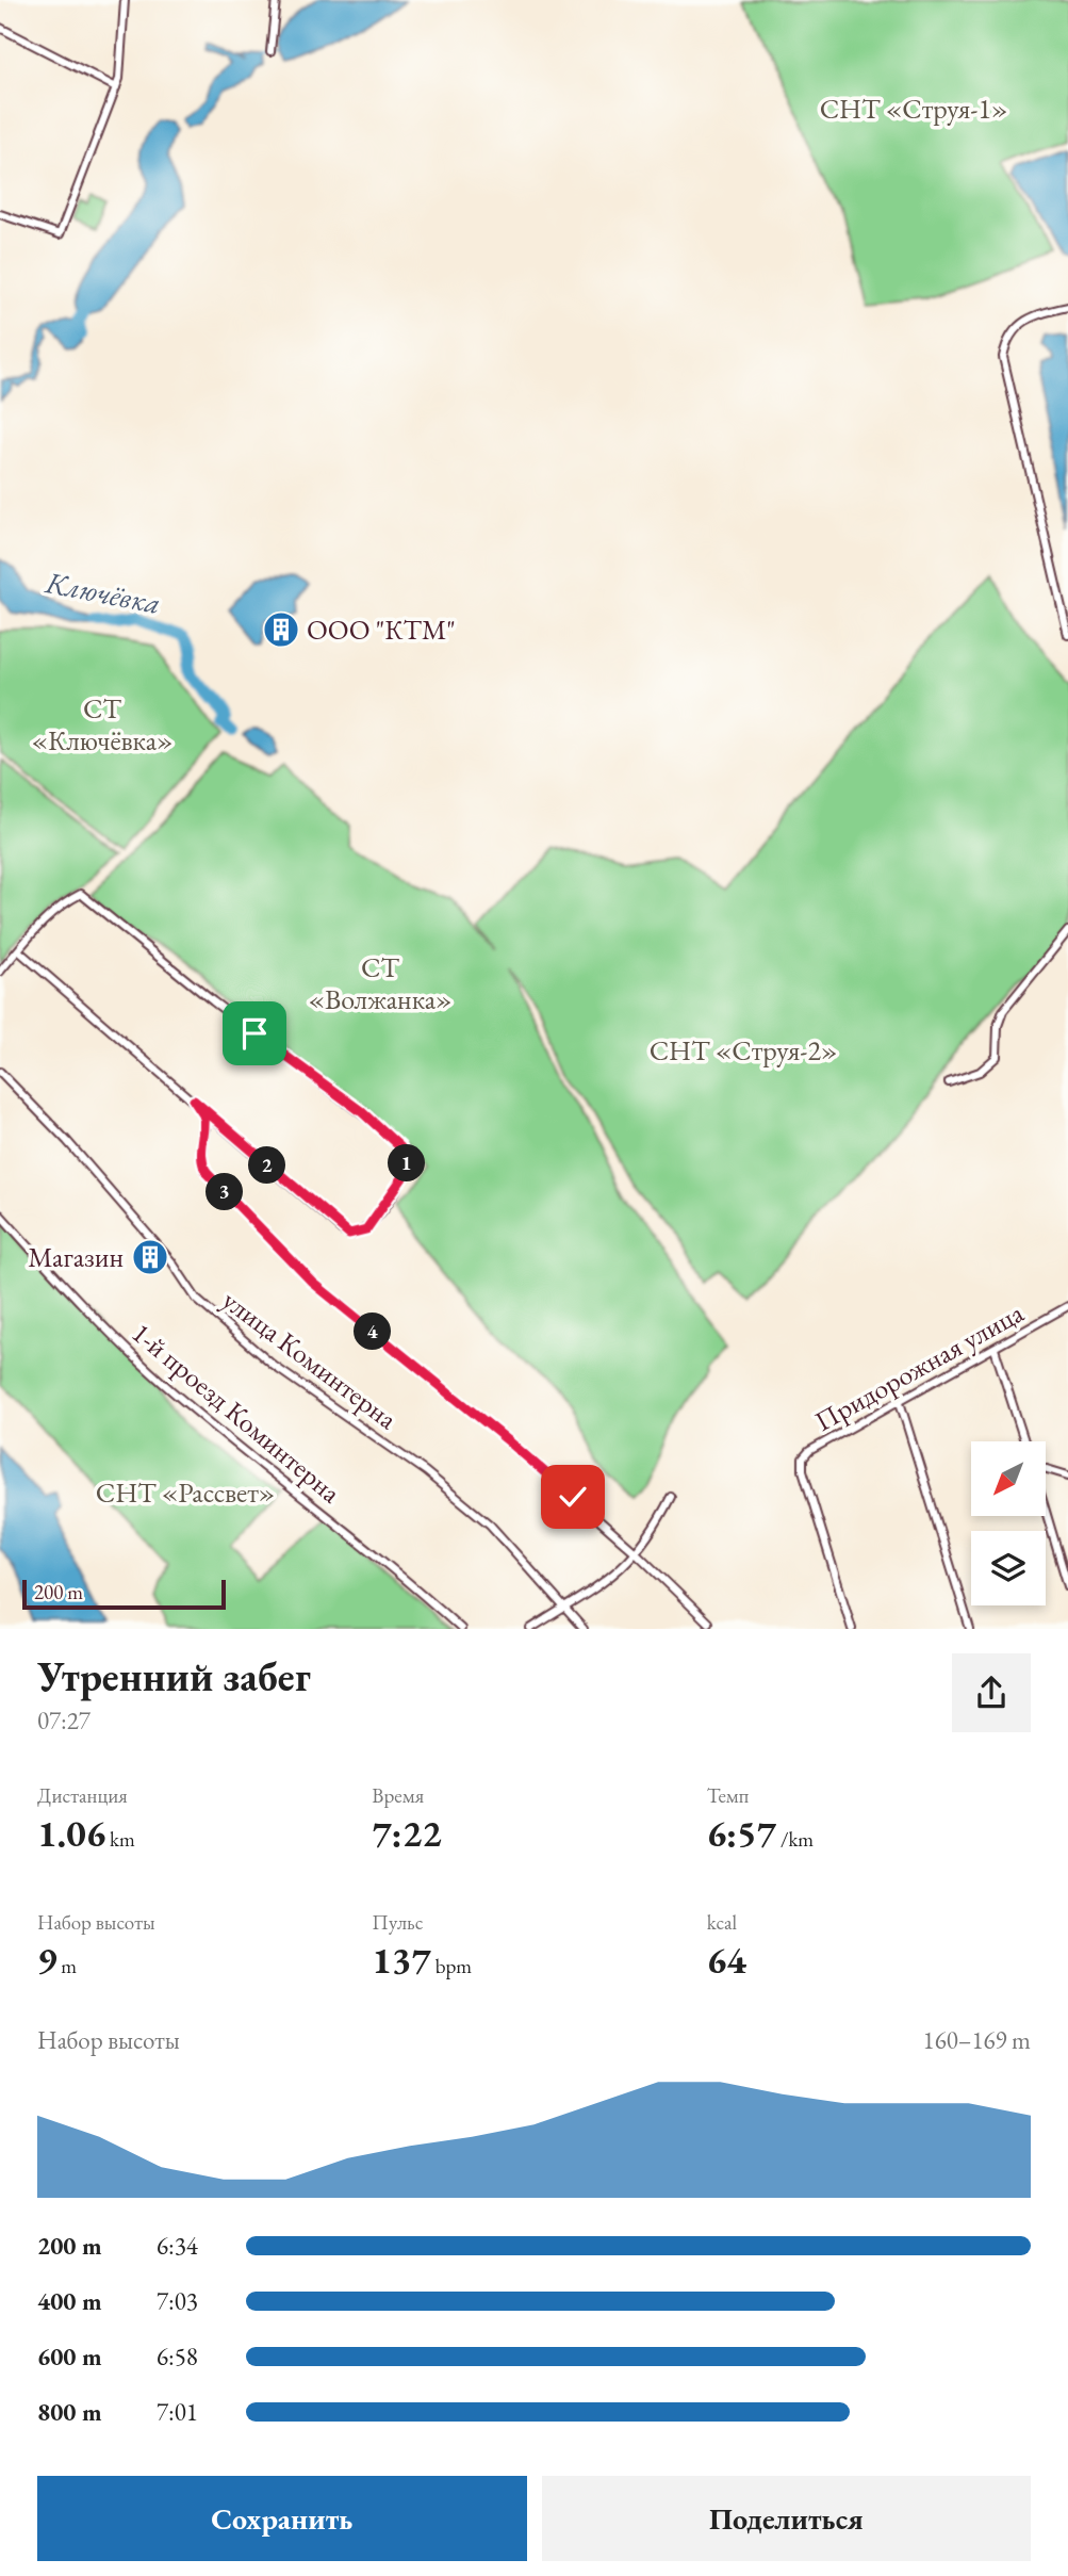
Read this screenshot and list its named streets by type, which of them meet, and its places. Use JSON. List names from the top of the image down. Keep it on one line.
{"streets":{"street":["улица Коминтерна","Придорожная улица","1-й проезд Коминтерна"]},"water":["Ключёвка"],"parks":["СНТ «Струя-1»","СТ «Ключёвка»","СТ «Волжанка»","СНТ «Струя-2»","СНТ «Рассвет»"],"places":{"building":["ООО \"КТМ\"","Магазин"]},"scale_bar":"200 m","north":"bottom left","page":{"pins":["1","2","3","4"],"scale":"200 m","heading":["Утренний забег","07:27"],"stats":[["Дистанция","1.06 km"],["Время","7:22"],["Темп","6:57 /km"],["Набор высоты","9 m"],["Пульс","137 bpm"],["kcal","64"]],"chart":["Набор высоты","160–169 m"],"list":[{"name":"200 m","note":"6:34"},{"name":"400 m","note":"7:03"},{"name":"600 m","note":"6:58"},{"name":"800 m","note":"7:01"}],"buttons":["Сохранить","Поделиться"]}}
